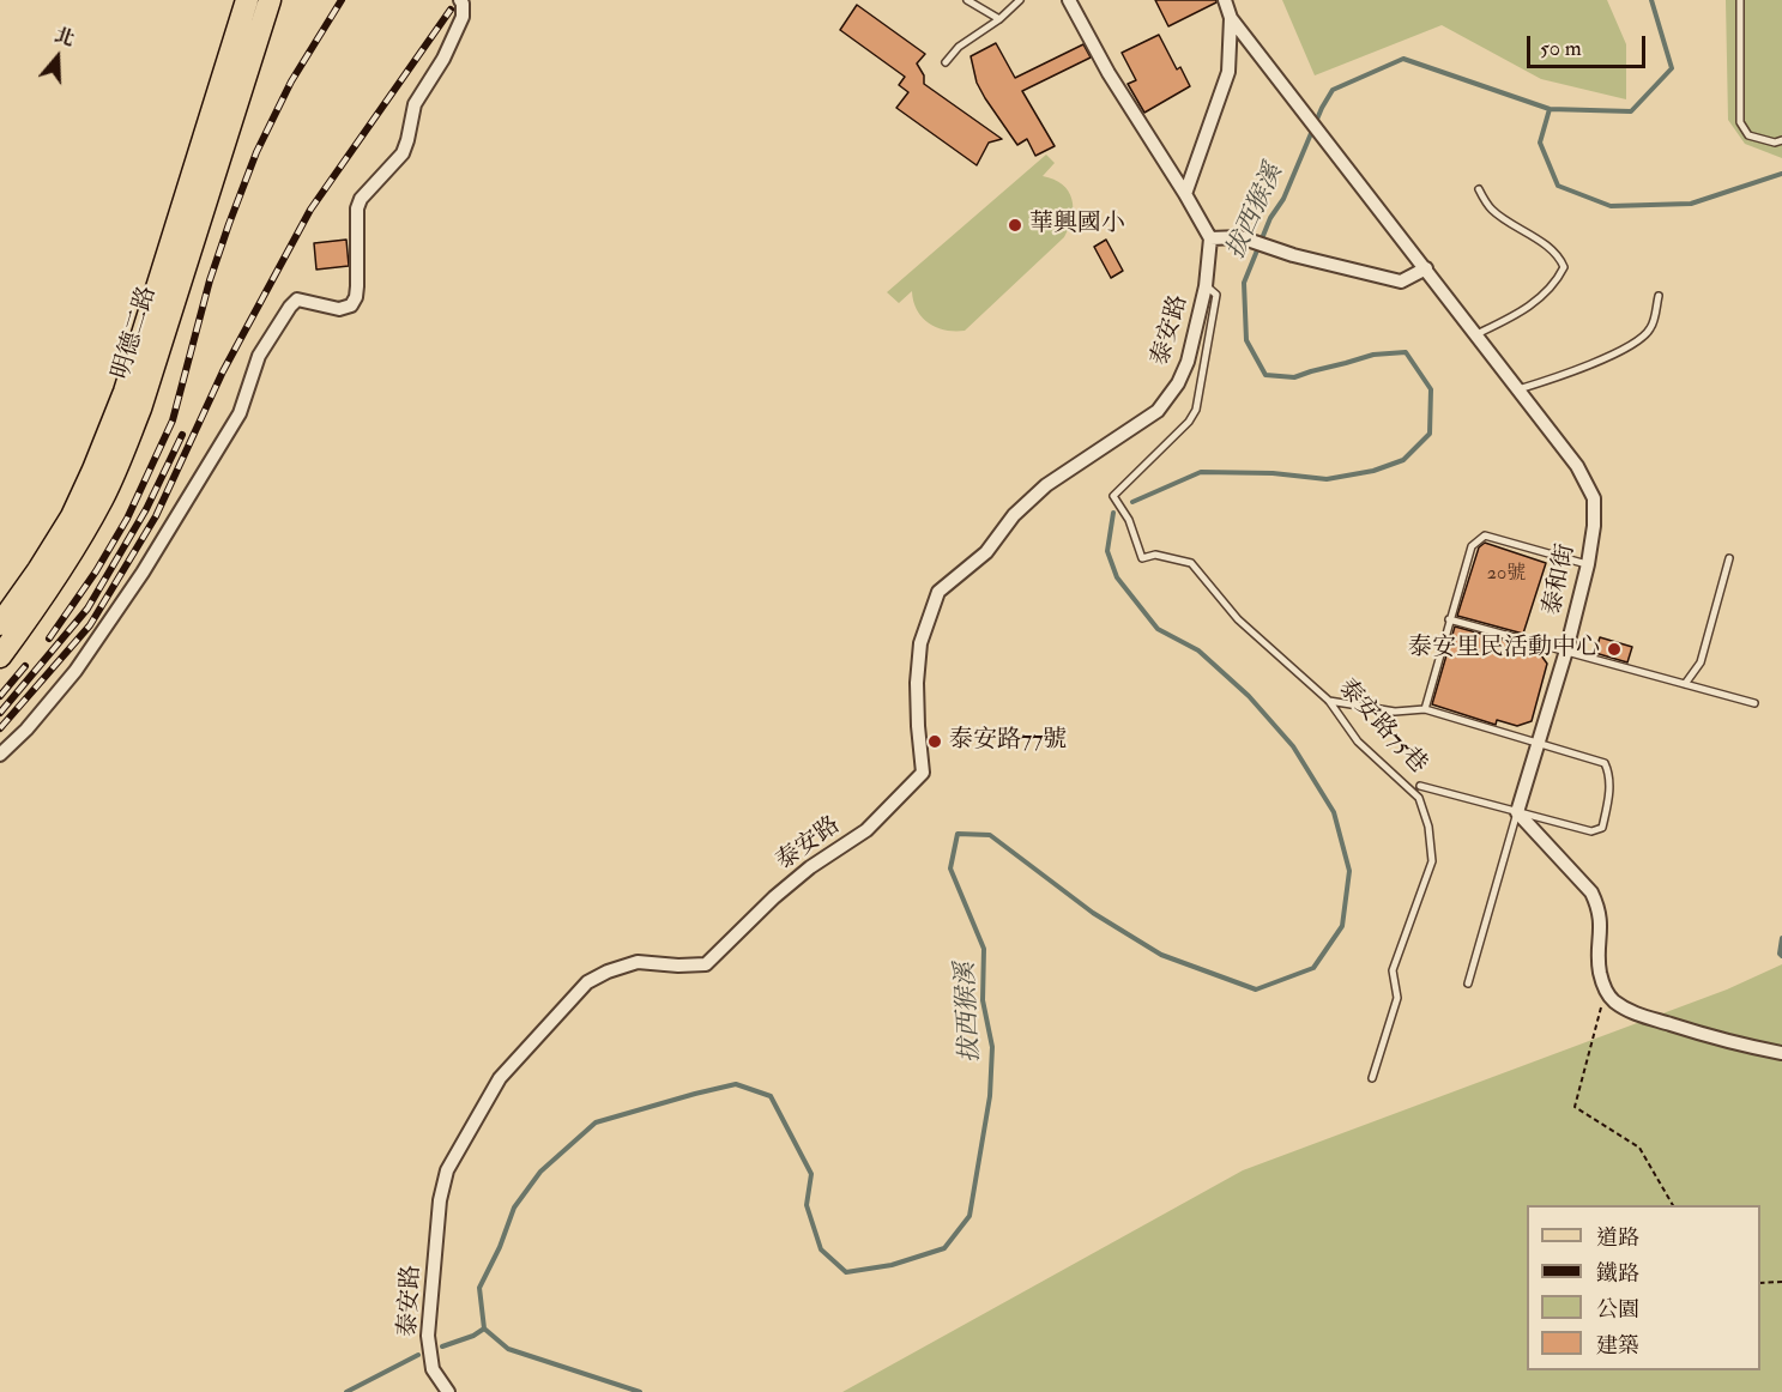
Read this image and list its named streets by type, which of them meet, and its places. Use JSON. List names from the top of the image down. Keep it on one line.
{"streets":{"main road":["明德二路"],"street":["泰安路","泰和街"],"lane":["泰安路75巷"]},"crossings":[["泰安路","泰安路75巷"]],"water":["拔西猴溪"],"places":["華興國小","泰安里民活動中心","泰安路77號"],"house_numbers":["20號"],"legend":["道路","鐵路","公園","建築"],"scale_bar":"50 m","north":"top"}
